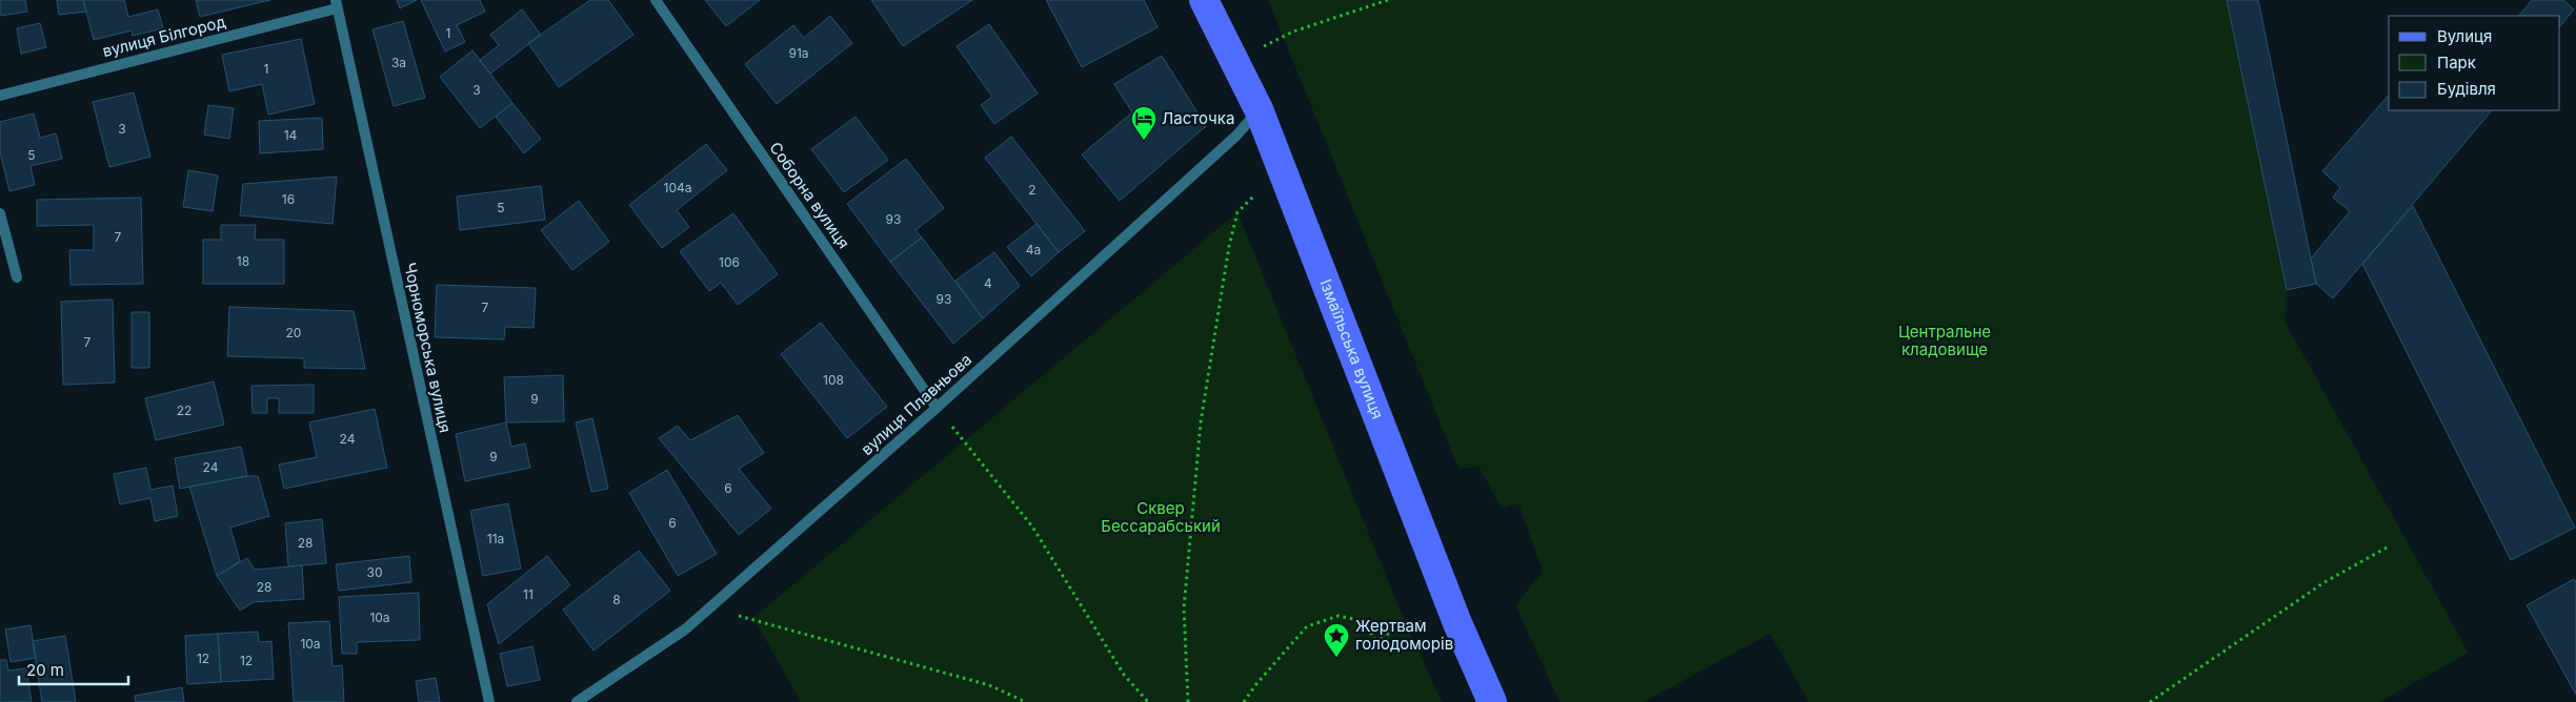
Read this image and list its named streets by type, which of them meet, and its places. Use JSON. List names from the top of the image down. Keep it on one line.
{"streets":{"main road":["Ізмаїльська вулиця"],"street":["вулиця Білгород","Соборна вулиця","Чорноморська вулиця","вулиця Плавньова"]},"crossings":[["вулиця Білгород","Чорноморська вулиця"],["Соборна вулиця","вулиця Плавньова"],["Ізмаїльська вулиця","вулиця Плавньова"]],"parks":["Центральне кладовище","Сквер Бессарабський"],"places":{"hotel":["Ласточка"],"place":["Жертвам голодоморів"]},"house_numbers":["1","91а","3а","1","3","3","14","5","104а","2","16","5","93","7","4а","18","106","4","93","7","20","7","108","9","22","24","9","24","6","6","11а","28","30","28","11","8","10а","10а","12","12"],"legend":["Вулиця","Парк","Будівля"],"scale_bar":"20 m"}
